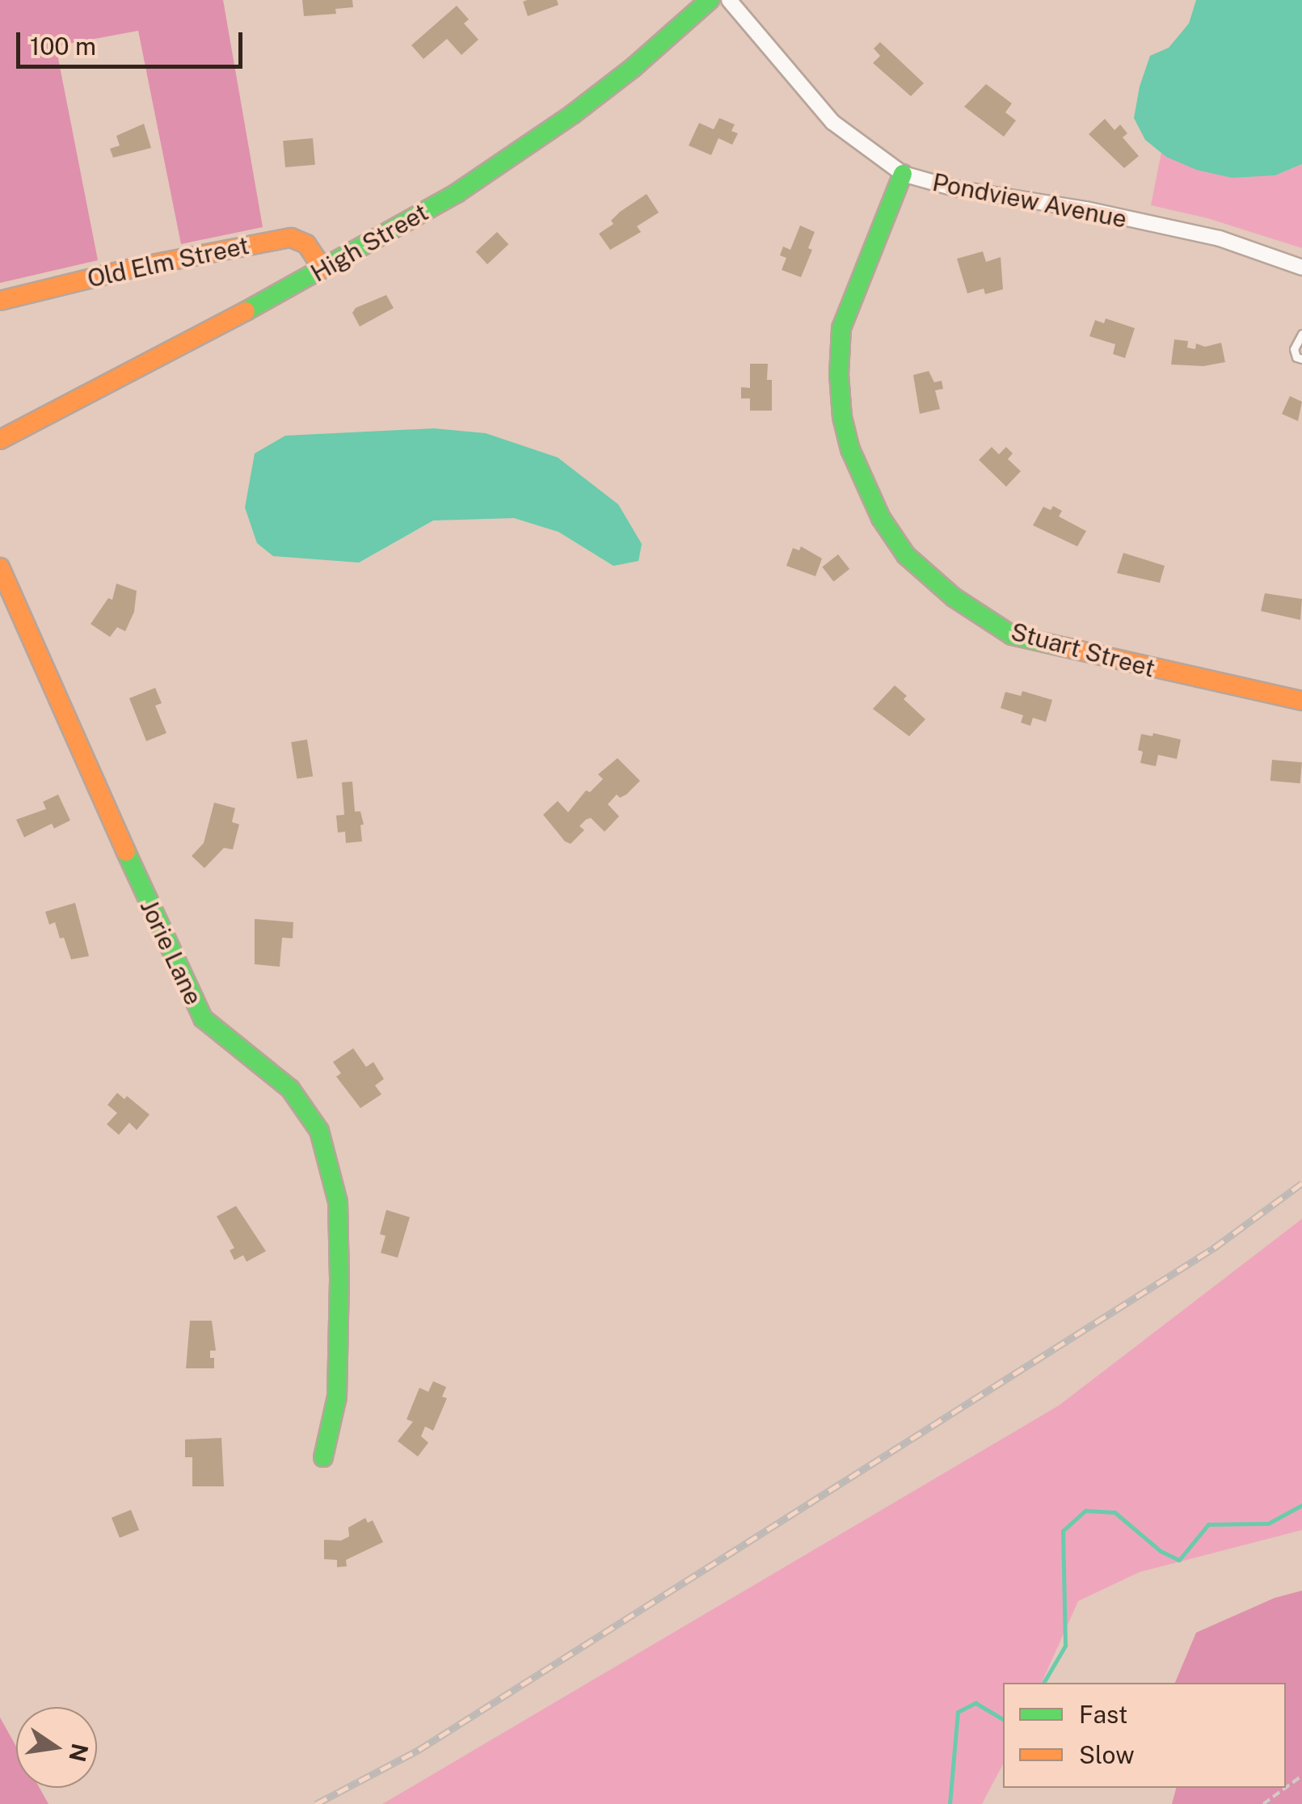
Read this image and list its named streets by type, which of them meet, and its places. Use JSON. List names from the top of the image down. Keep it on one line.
{"streets":{"street":["Pondview Avenue","High Street","Old Elm Street","Stuart Street","Jorie Lane"]},"crossings":[["Pondview Avenue","Stuart Street"],["High Street","Old Elm Street"]],"legend":["Fast","Slow"],"scale_bar":"100 m","north":"right"}
